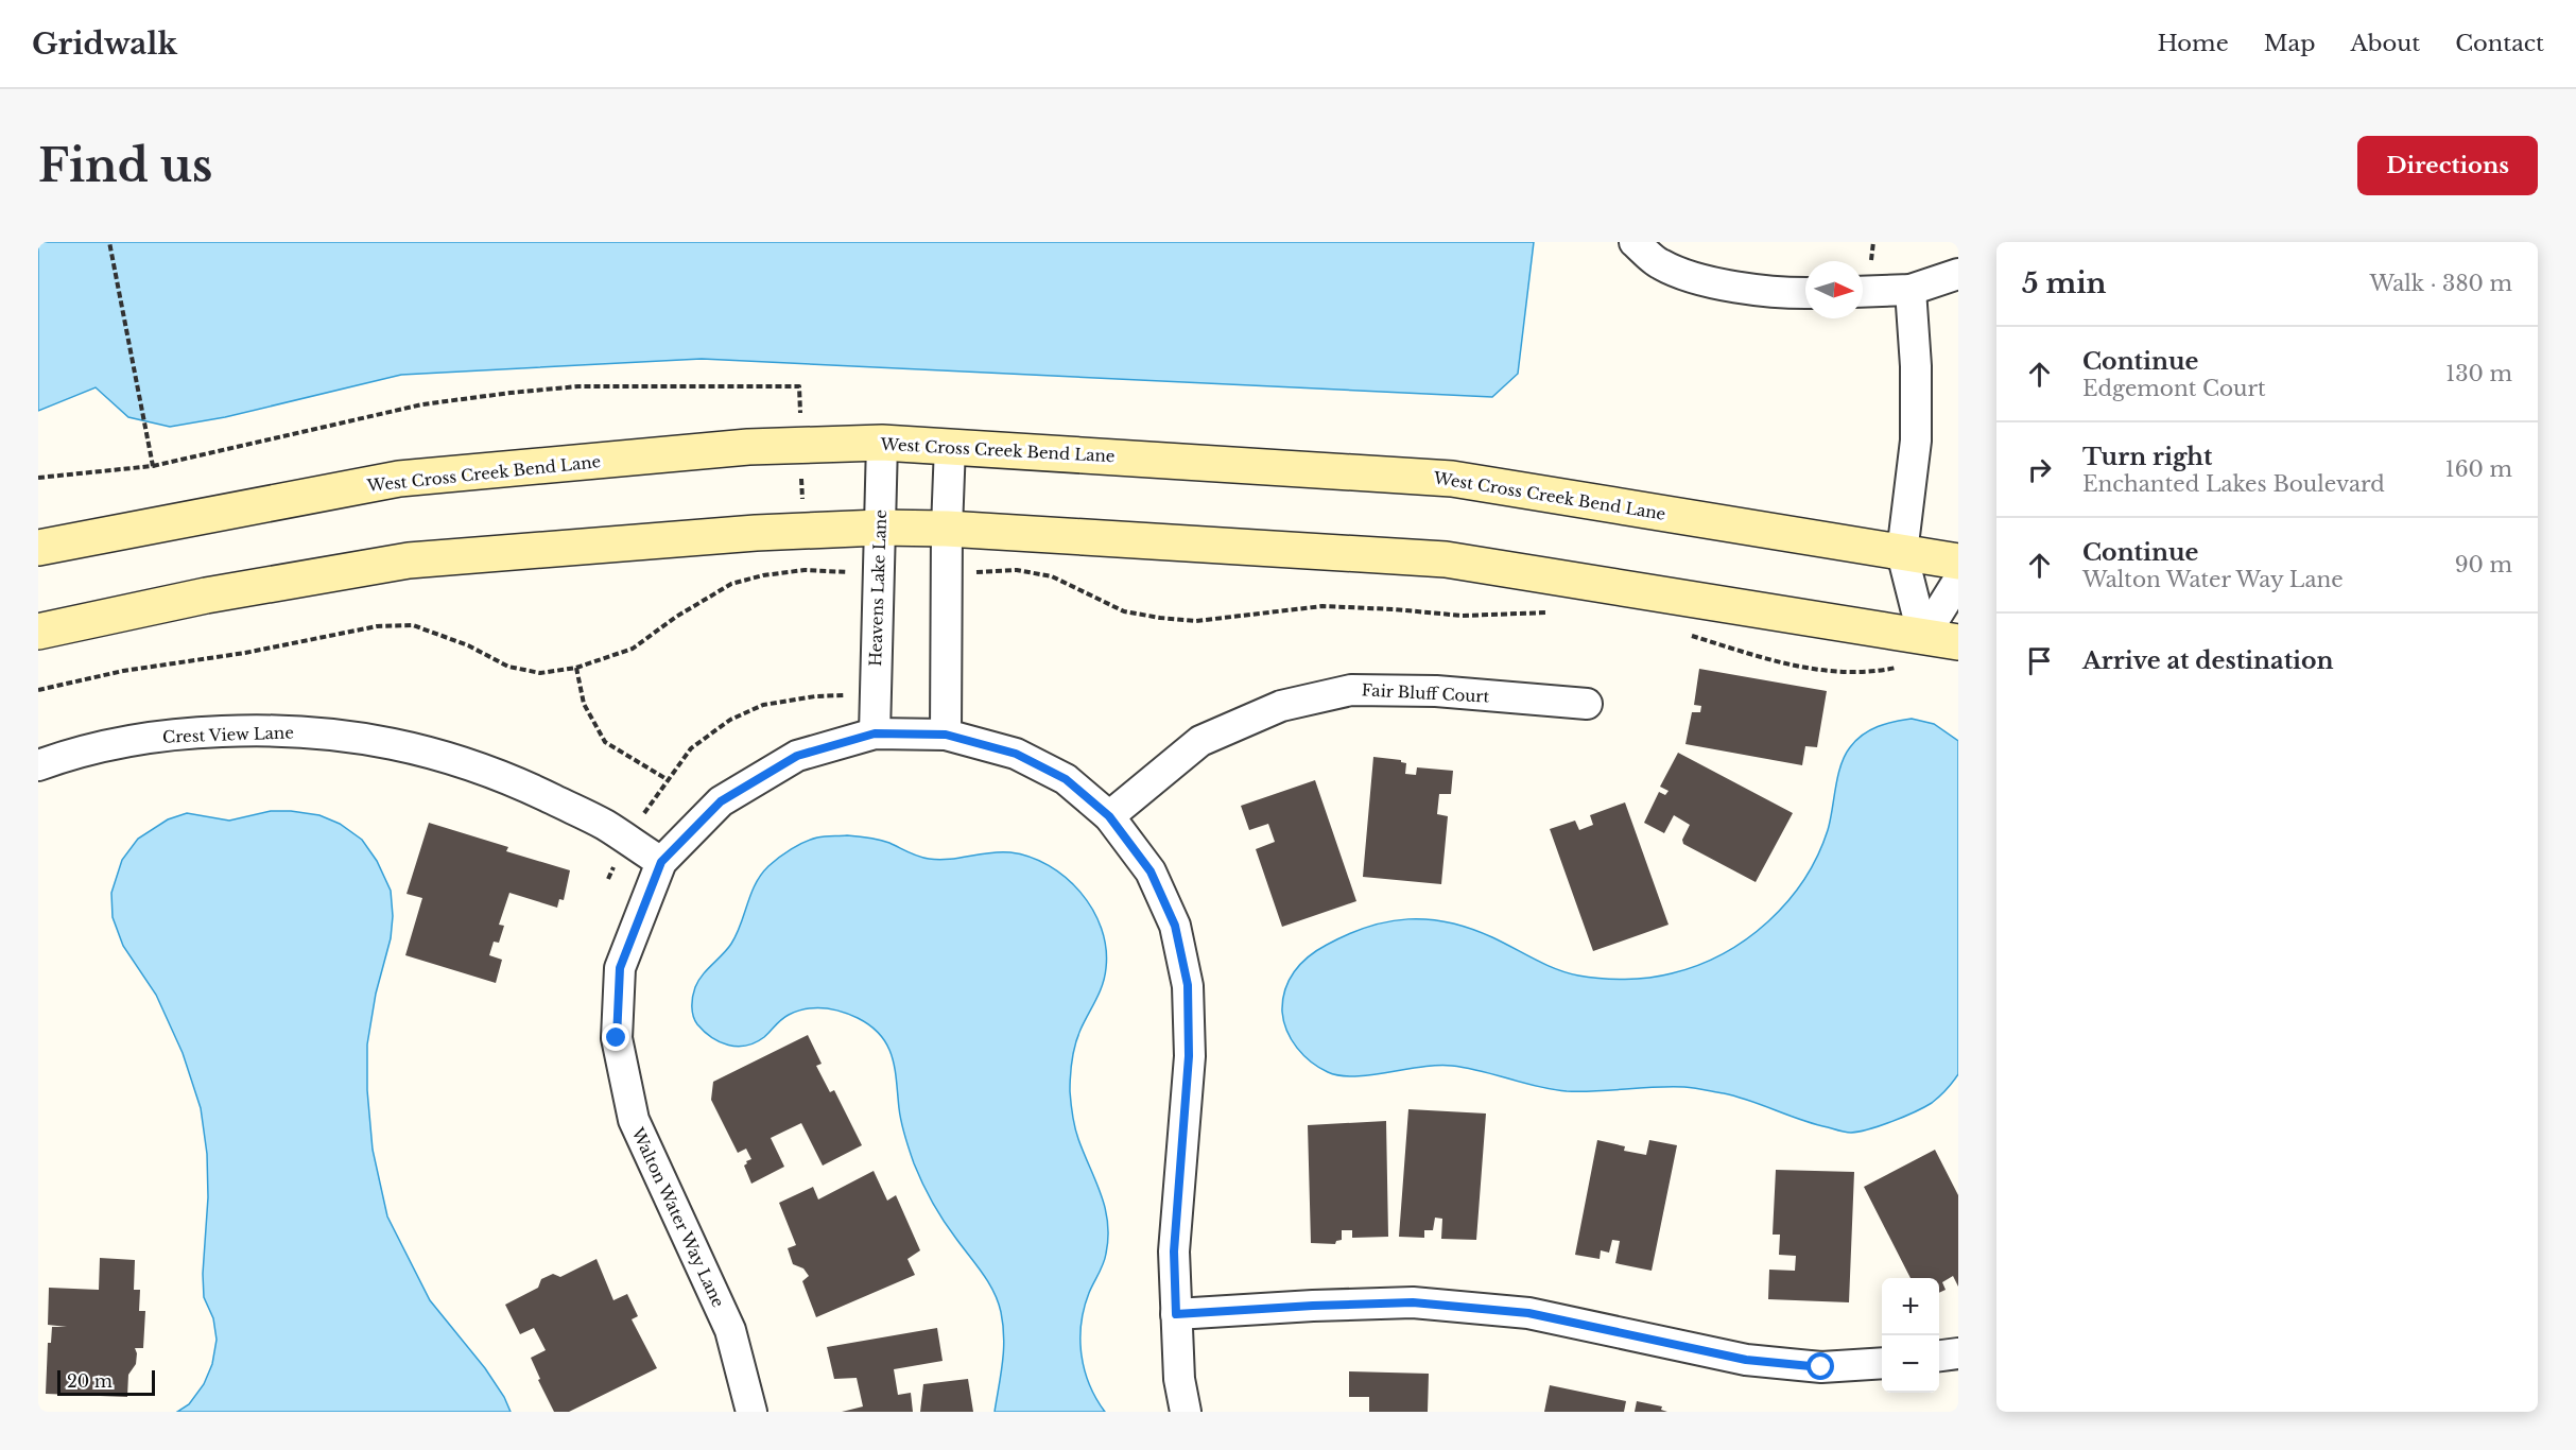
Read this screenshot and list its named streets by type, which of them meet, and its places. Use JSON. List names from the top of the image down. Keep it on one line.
{"streets":{"main road":["West Cross Creek Bend Lane"],"street":["Heavens Lake Lane","Fair Bluff Court","Crest View Lane","Walton Water Way Lane"]},"crossings":[["West Cross Creek Bend Lane","Heavens Lake Lane"],["Heavens Lake Lane","Walton Water Way Lane"],["Fair Bluff Court","Walton Water Way Lane"],["Crest View Lane","Walton Water Way Lane"]],"scale_bar":"20 m","north":"right","page":{"header":"Gridwalk","nav":["Home","Map","About","Contact"],"buttons":"Directions","title":"Find us","heading":["5 min","Walk · 380 m"],"list":[["Continue","Edgemont Court","130 m"],["Turn right","Enchanted Lakes Boulevard","160 m"],["Continue","Walton Water Way Lane","90 m"],"Arrive at destination"],"map_buttons":["+","−"],"scale":"20 m"}}
